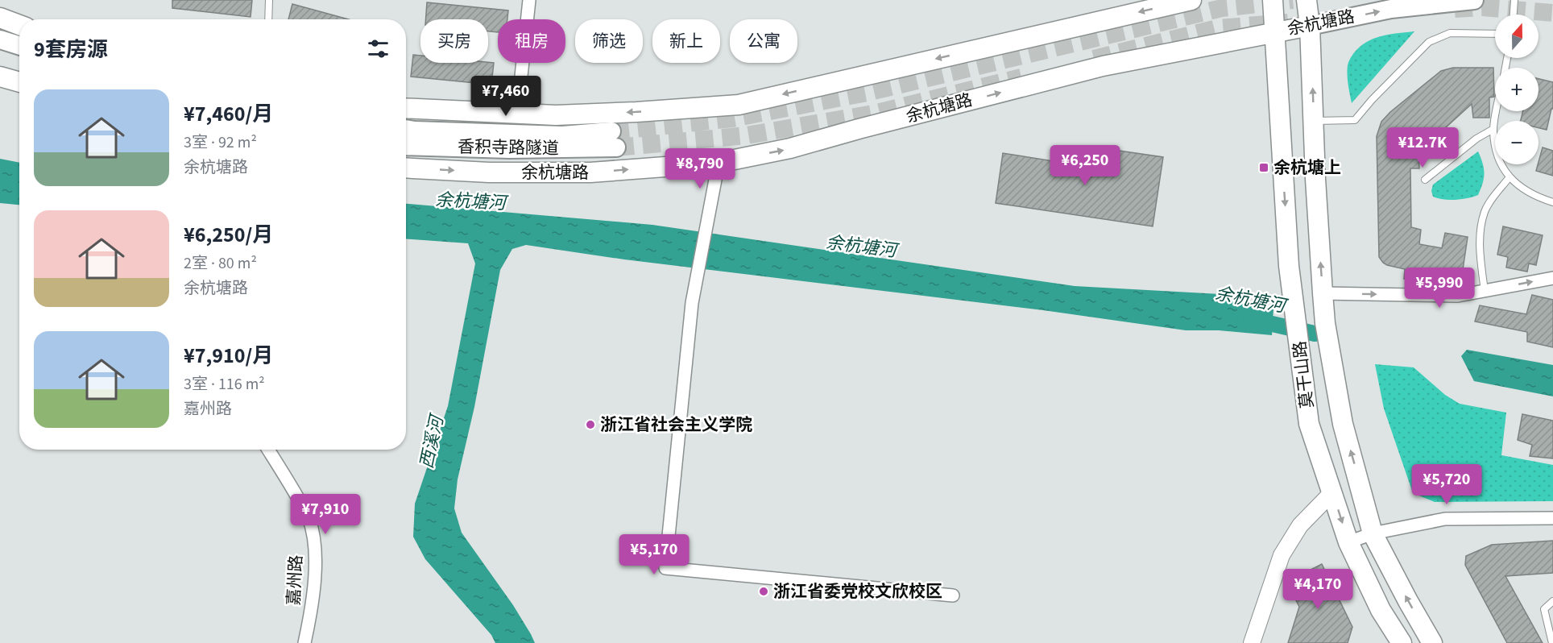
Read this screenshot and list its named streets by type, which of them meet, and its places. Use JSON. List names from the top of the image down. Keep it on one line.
{"streets":{"main road":["余杭塘路","香积寺路隧道","莫干山路"],"street":["嘉州路"]},"crossings":[["余杭塘路","莫干山路"]],"water":["余杭塘河","西溪河"],"places":{"transit":["余杭塘上"],"other":["浙江省社会主义学院","浙江省委党校文欣校区"]},"north":"top","page":{"map_buttons":["+","−"],"chip":["买房","租房","筛选","新上","公寓"],"heading":"9套房源","price":["¥7,460","¥12.7K","¥6,250","¥8,790","¥5,990","¥5,720","¥7,910","¥5,170","¥4,170"],"list":[{"name":"¥7,460/月","note":"3室 · 92 m² · 余杭塘路"},{"name":"¥6,250/月","note":"2室 · 80 m² · 余杭塘路"},{"name":"¥7,910/月","note":"3室 · 116 m² · 嘉州路"}]}}
